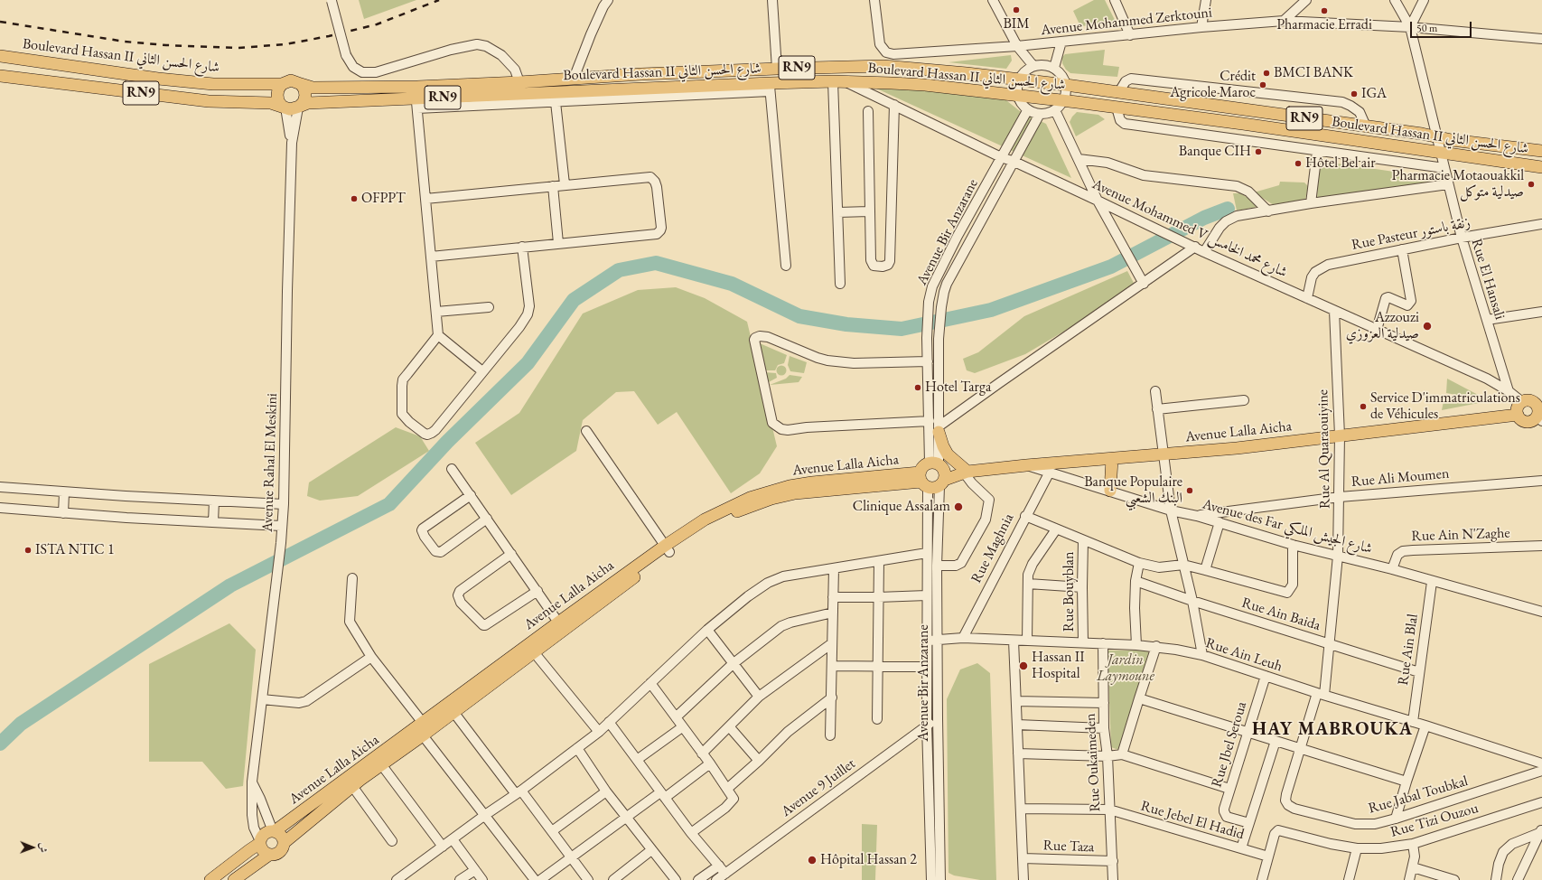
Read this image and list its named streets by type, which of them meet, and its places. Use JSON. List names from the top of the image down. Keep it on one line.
{"streets":{"main road":["Boulevard Hassan II شارع الحسن الثاني","RN9","Avenue Lalla Aicha"],"street":["Avenue Mohammed Zerktouni","Avenue Mohammed V شارع محمد الخامس","Avenue Bir Anzarane","Rue Pasteur زنقة باستور","Rue El Hansali","Rue Al Quaraouiyine","Avenue Rahal El Meskini","Rue Ali Moumen","Avenue des Far شارع الجيش الملكي","Rue Ain N'Zaghe","Rue Maghnia","Rue Bouyblan","Rue Ain Baida","Rue Ain Blal","Rue Ain Leuh","Rue Jbel Seroua","Rue Oukaimeden","Avenue 9 Juillet","Rue Jabal Toubkal","Rue Jebel El Hadid","Rue Tizi Ouzou","Rue Taza"]},"crossings":[["Avenue Mohammed Zerktouni","Rue El Hansali"],["Boulevard Hassan II شارع الحسن الثاني","RN9"],["Boulevard Hassan II شارع الحسن الثاني","Avenue Mohammed V شارع محمد الخامس"],["Boulevard Hassan II شارع الحسن الثاني","Rue El Hansali"],["Boulevard Hassan II شارع الحسن الثاني","Avenue Rahal El Meskini"],["RN9","Avenue Rahal El Meskini"],["Avenue Mohammed V شارع محمد الخامس","Avenue Bir Anzarane"],["Avenue Mohammed V شارع محمد الخامس","Rue Pasteur زنقة باستور"],["Avenue Mohammed V شارع محمد الخامس","Rue El Hansali"],["Avenue Mohammed V شارع محمد الخامس","Avenue Lalla Aicha"],["Avenue Mohammed V شارع محمد الخامس","Rue Al Quaraouiyine"],["Avenue Bir Anzarane","Avenue Lalla Aicha"],["Avenue Bir Anzarane","Rue Ain Leuh"],["Avenue Bir Anzarane","Avenue 9 Juillet"],["Rue Pasteur زنقة باستور","Rue El Hansali"],["Avenue Lalla Aicha","Rue Al Quaraouiyine"],["Avenue Lalla Aicha","Avenue Rahal El Meskini"],["Avenue Lalla Aicha","Avenue des Far شارع الجيش الملكي"],["Rue Al Quaraouiyine","Rue Ali Moumen"],["Rue Al Quaraouiyine","Avenue des Far شارع الجيش الملكي"],["Rue Al Quaraouiyine","Rue Ain Baida"],["Rue Al Quaraouiyine","Rue Ain Leuh"],["Rue Al Quaraouiyine","Rue Jabal Toubkal"],["Rue Ali Moumen","Avenue des Far شارع الجيش الملكي"],["Avenue des Far شارع الجيش الملكي","Rue Ain N'Zaghe"],["Avenue des Far شارع الجيش الملكي","Rue Maghnia"],["Avenue des Far شارع الجيش الملكي","Rue Ain Blal"],["Rue Maghnia","Rue Ain Leuh"],["Rue Bouyblan","Rue Ain Leuh"],["Rue Ain Baida","Rue Ain Blal"],["Rue Ain Blal","Rue Ain Leuh"],["Rue Ain Leuh","Rue Jbel Seroua"],["Rue Ain Leuh","Rue Oukaimeden"],["Rue Ain Leuh","Rue Jabal Toubkal"],["Rue Oukaimeden","Rue Jebel El Hadid"],["Rue Oukaimeden","Rue Taza"],["Rue Jebel El Hadid","Rue Tizi Ouzou"]],"districts":["HAY MABROUKA"],"parks":["Jardin Laymoune"],"places":["BIM","Pharmacie Erradi","BMCI BANK","Crédit Agricole Maroc","IGA","Banque CIH","Hôtel Bel air","Pharmacie Motaouakkil صيدلية متوكل","OFPPT","Azzouzi صيدلية العزوزي","Hotel Targa","Service D'immatriculations de Véhicules","Banque Populaire البنك الشعبي","Clinique Assalam","ISTA NTIC 1","Hassan II Hospital","Hôpital Hassan 2"],"scale_bar":"50 m","north":"right"}
